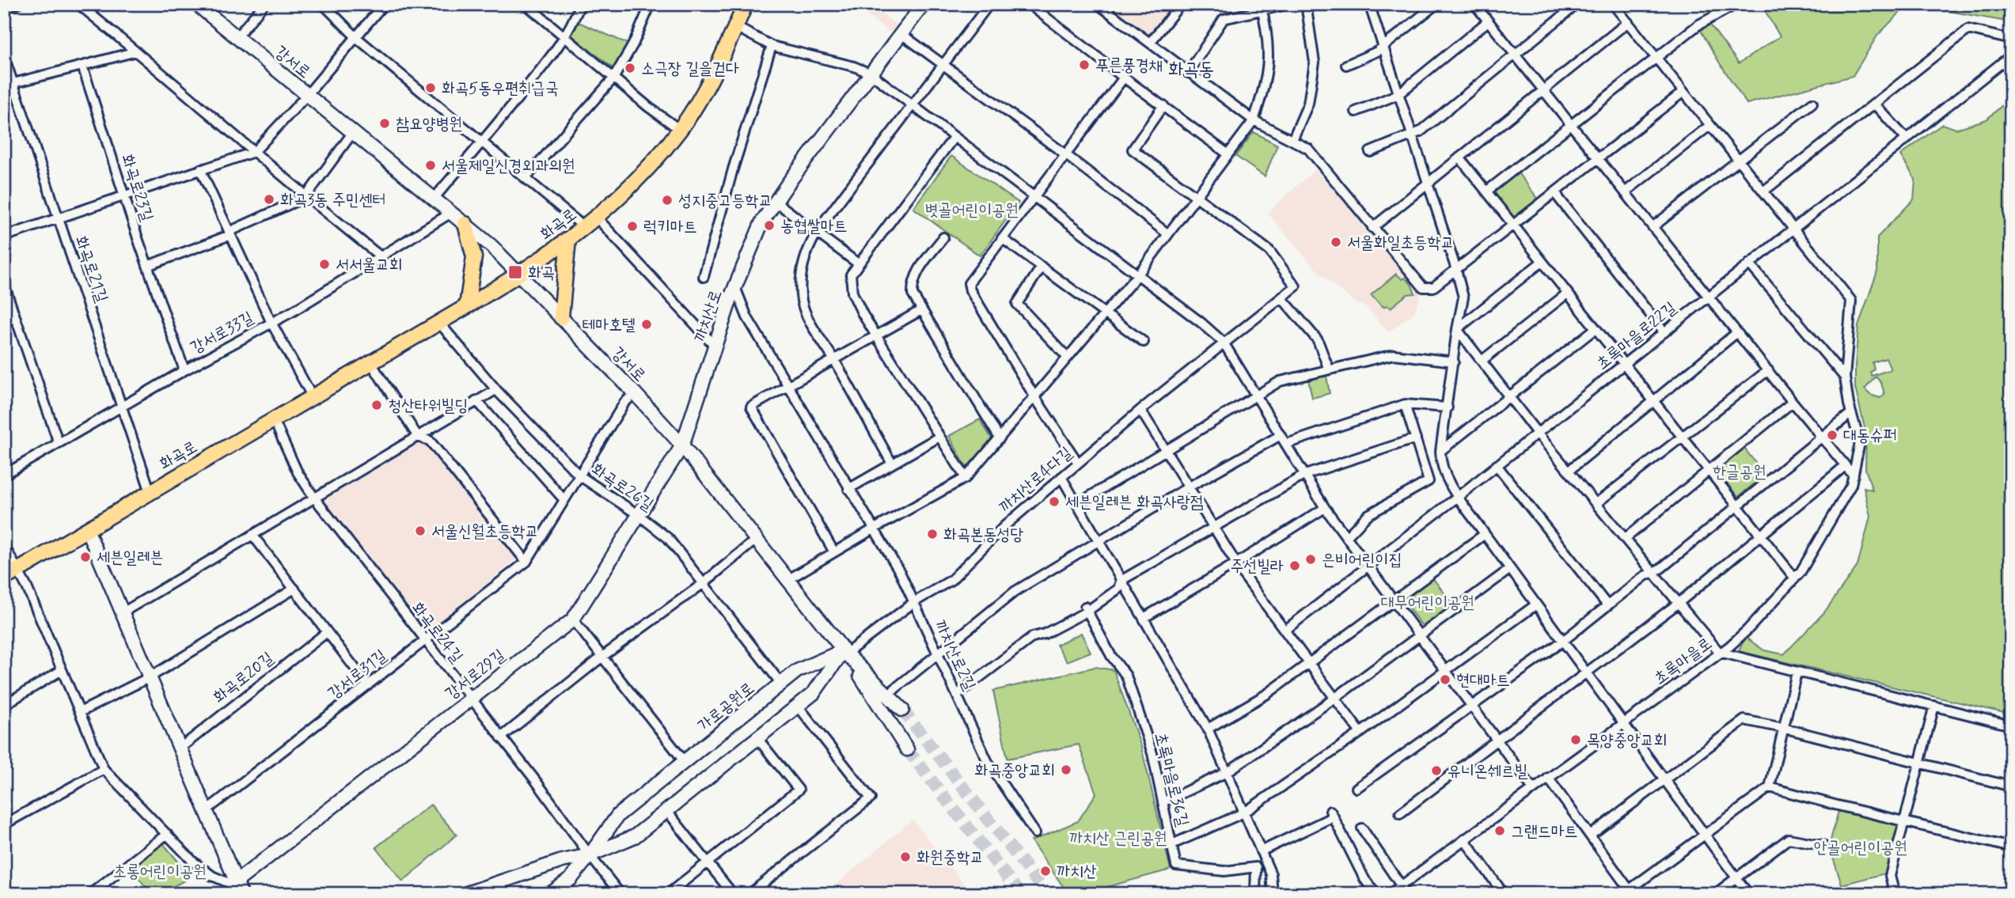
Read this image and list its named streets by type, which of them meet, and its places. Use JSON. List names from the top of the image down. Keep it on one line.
{"streets":{"main road":["강서로","화곡로","까치산로","강서로29길","가로공원로"],"street":["화곡로23길","화곡로21길","강서로33길","초록마을로22길","까치산로4다길","화곡로26길","화곡로24길","까치산로2길","초록마을로","강서로31길","화곡로20길","초록마을로36길"]},"crossings":[["강서로","화곡로"],["강서로","까치산로"],["강서로","강서로33길"],["강서로","까치산로4다길"],["강서로","강서로31길"],["강서로","강서로29길"],["강서로","가로공원로"],["화곡로23길","강서로33길"],["화곡로","화곡로21길"],["화곡로","까치산로"],["화곡로","화곡로26길"],["화곡로","화곡로24길"],["화곡로21길","강서로33길"],["까치산로","까치산로2길"],["까치산로","강서로29길"],["초록마을로22길","초록마을로"],["까치산로4다길","까치산로2길"],["까치산로4다길","가로공원로"],["화곡로26길","강서로31길"],["화곡로26길","강서로29길"],["화곡로26길","가로공원로"],["화곡로24길","강서로31길"],["화곡로24길","강서로29길"],["화곡로24길","가로공원로"]],"districts":["화곡동"],"parks":["볏골어린이공원","한글공원","대무어린이공원","까치산 근린공원","안골어린이공원","초롱어린이공원"],"places":{"other":["푸른풍경채","소극장 길을걷다","화곡5동우편취급국","참요양병원","서울제일신경외과의원","화곡3동 주민센터","성지중고등학교","농협쌀마트","럭키마트","서울화일초등학교","서서울교회","테마호텔","청산타워빌딩","대동슈퍼","세븐일레븐 화곡사랑점","서울신월초등학교","화곡본동성당","세븐일레븐","은비어린이집","주선빌라","현대마트","목양중앙교회","화곡중앙교회","유니온쉐르빌","그랜드마트","화원중학교","까치산"],"transit":["화곡"]}}
